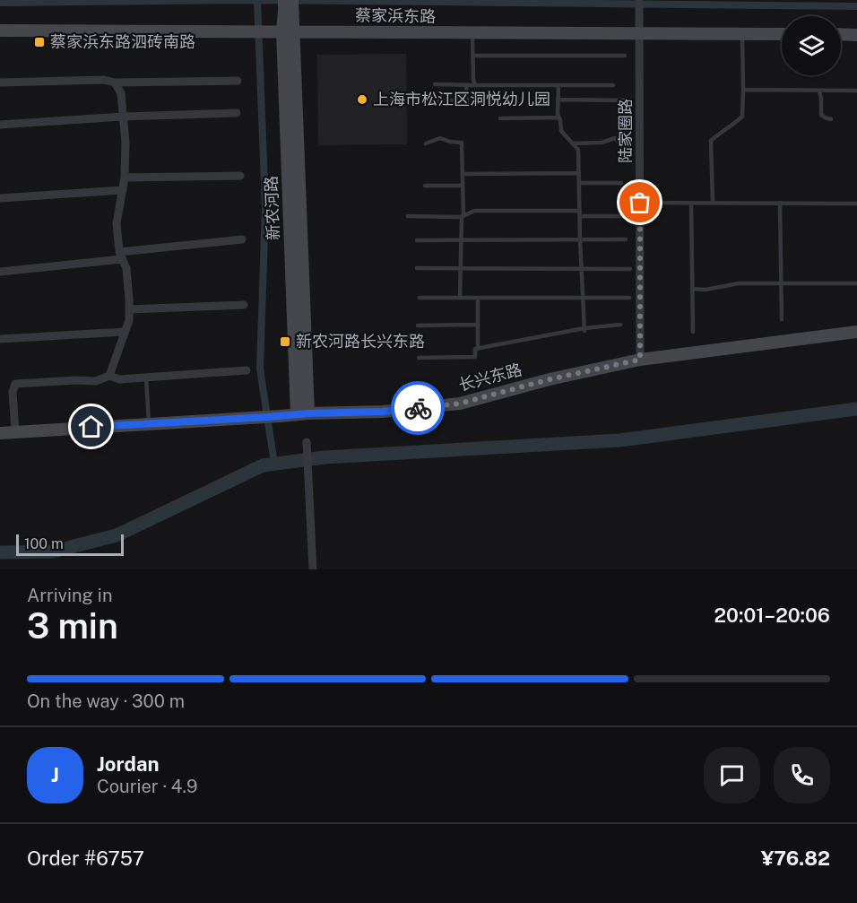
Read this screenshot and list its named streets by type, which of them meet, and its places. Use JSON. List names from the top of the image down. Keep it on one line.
{"streets":{"street":["蔡家浜东路","陆家圈路","新农河路","长兴东路"]},"crossings":[["蔡家浜东路","陆家圈路"],["蔡家浜东路","新农河路"],["陆家圈路","长兴东路"],["新农河路","长兴东路"]],"places":{"transit":["蔡家浜东路泗砖南路","新农河路长兴东路"],"other":["上海市松江区洞悦幼儿园"]},"scale_bar":"100 m","page":{"scale":"100 m","heading":["3 min","Arriving in","20:01–20:06"],"panel":["Jordan","Courier · 4.9","Order #6757","¥76.82"],"bar":"On the way · 300 m","round":"J"}}
